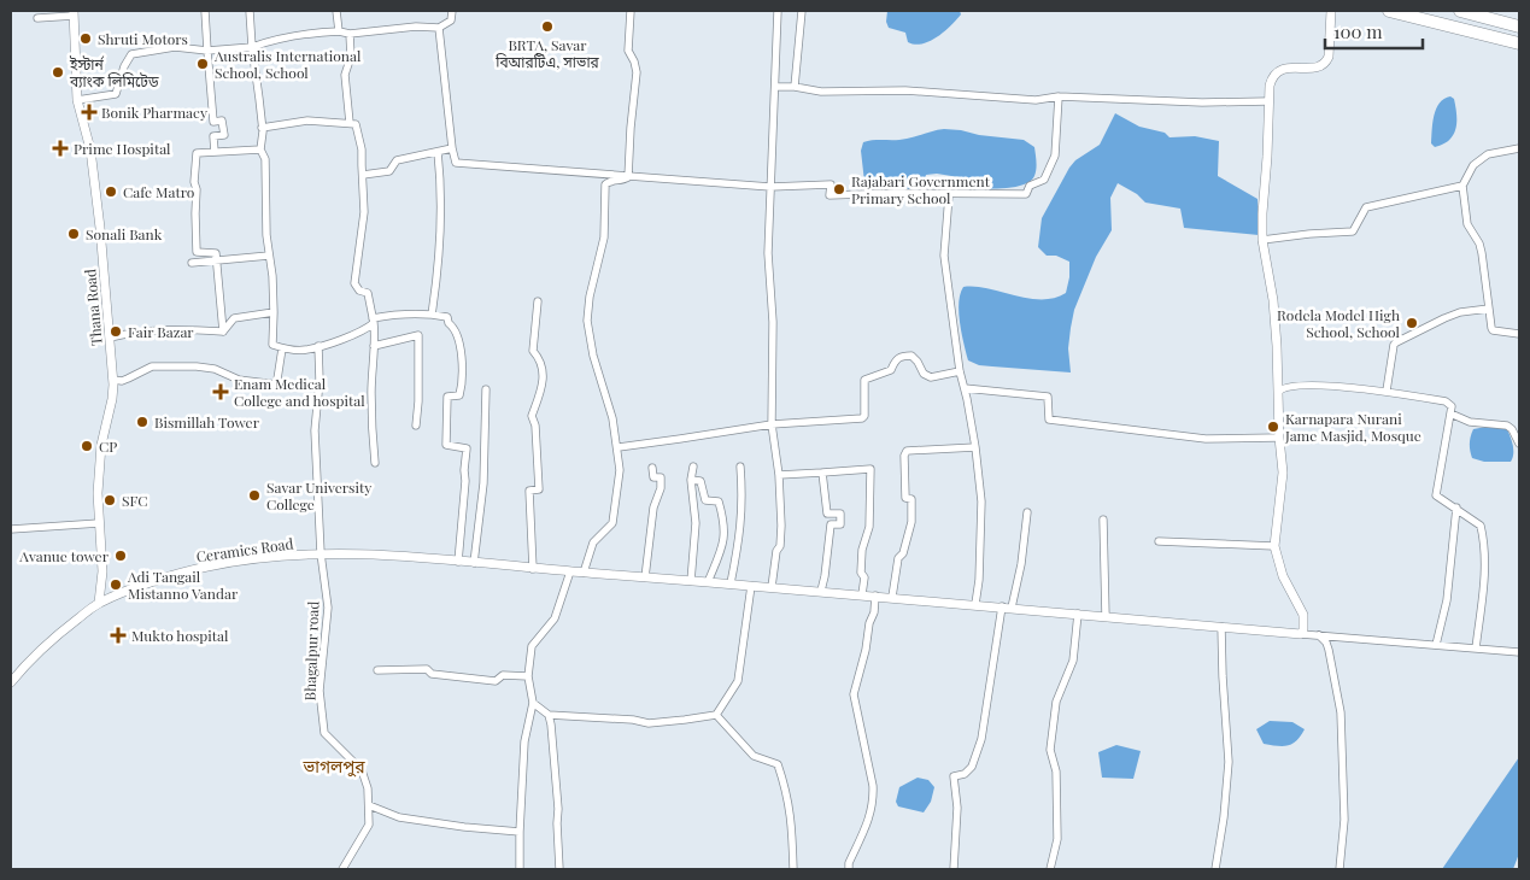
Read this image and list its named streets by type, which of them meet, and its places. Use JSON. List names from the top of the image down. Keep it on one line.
{"streets":{"street":["Thana Road","Ceramics Road","Bhagalpur road"]},"crossings":[["Thana Road","Ceramics Road"],["Ceramics Road","Bhagalpur road"]],"districts":["ভাগলপুর"],"places":{"other":["BRTA, Savar বিআরটিএ, সাভার","Shruti Motors","Australis International School, School","ইস্টার্ন ব্যাংক লিমিটেড","Rajabari Government Primary School","Cafe Matro","Sonali Bank","Rodela Model High School, School","Fair Bazar","Bismillah Tower","Karnapara Nurani Jame Masjid, Mosque","CP","Savar University College","SFC","Avanue tower","Adi Tangail Mistanno Vandar"],"health":["Bonik Pharmacy","Prime Hospital","Enam Medical College and hospital","Mukto hospital"]},"scale_bar":"100 m"}
